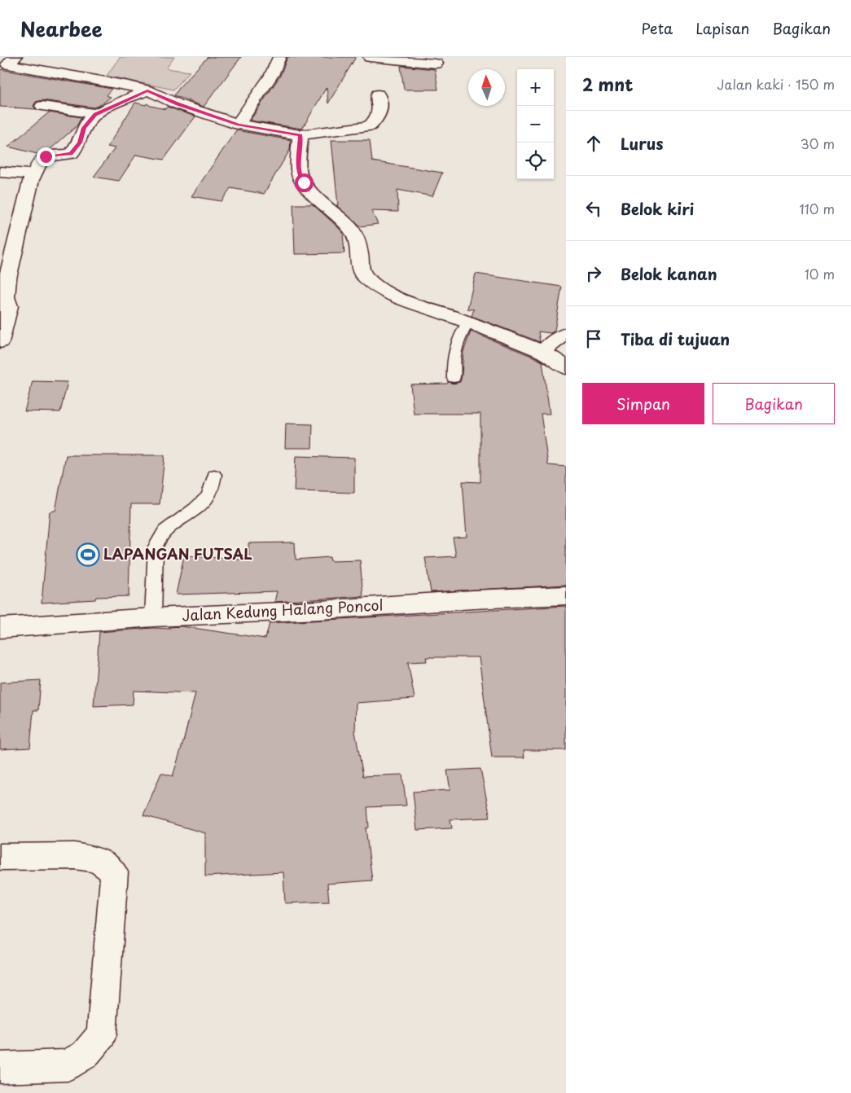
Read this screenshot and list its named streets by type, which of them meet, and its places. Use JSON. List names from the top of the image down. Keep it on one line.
{"streets":{"street":["Jalan Kedung Halang Poncol"]},"places":{"sports":["LAPANGAN FUTSAL"]},"north":"top","page":{"header":"Nearbee","nav":["Peta","Lapisan","Bagikan"],"heading":["2 mnt","Jalan kaki · 150 m"],"map_buttons":["+","−"],"list":[["Lurus","30 m"],["Belok kiri","110 m"],["Belok kanan","10 m"],"Tiba di tujuan"],"buttons":["Simpan","Bagikan"]}}
